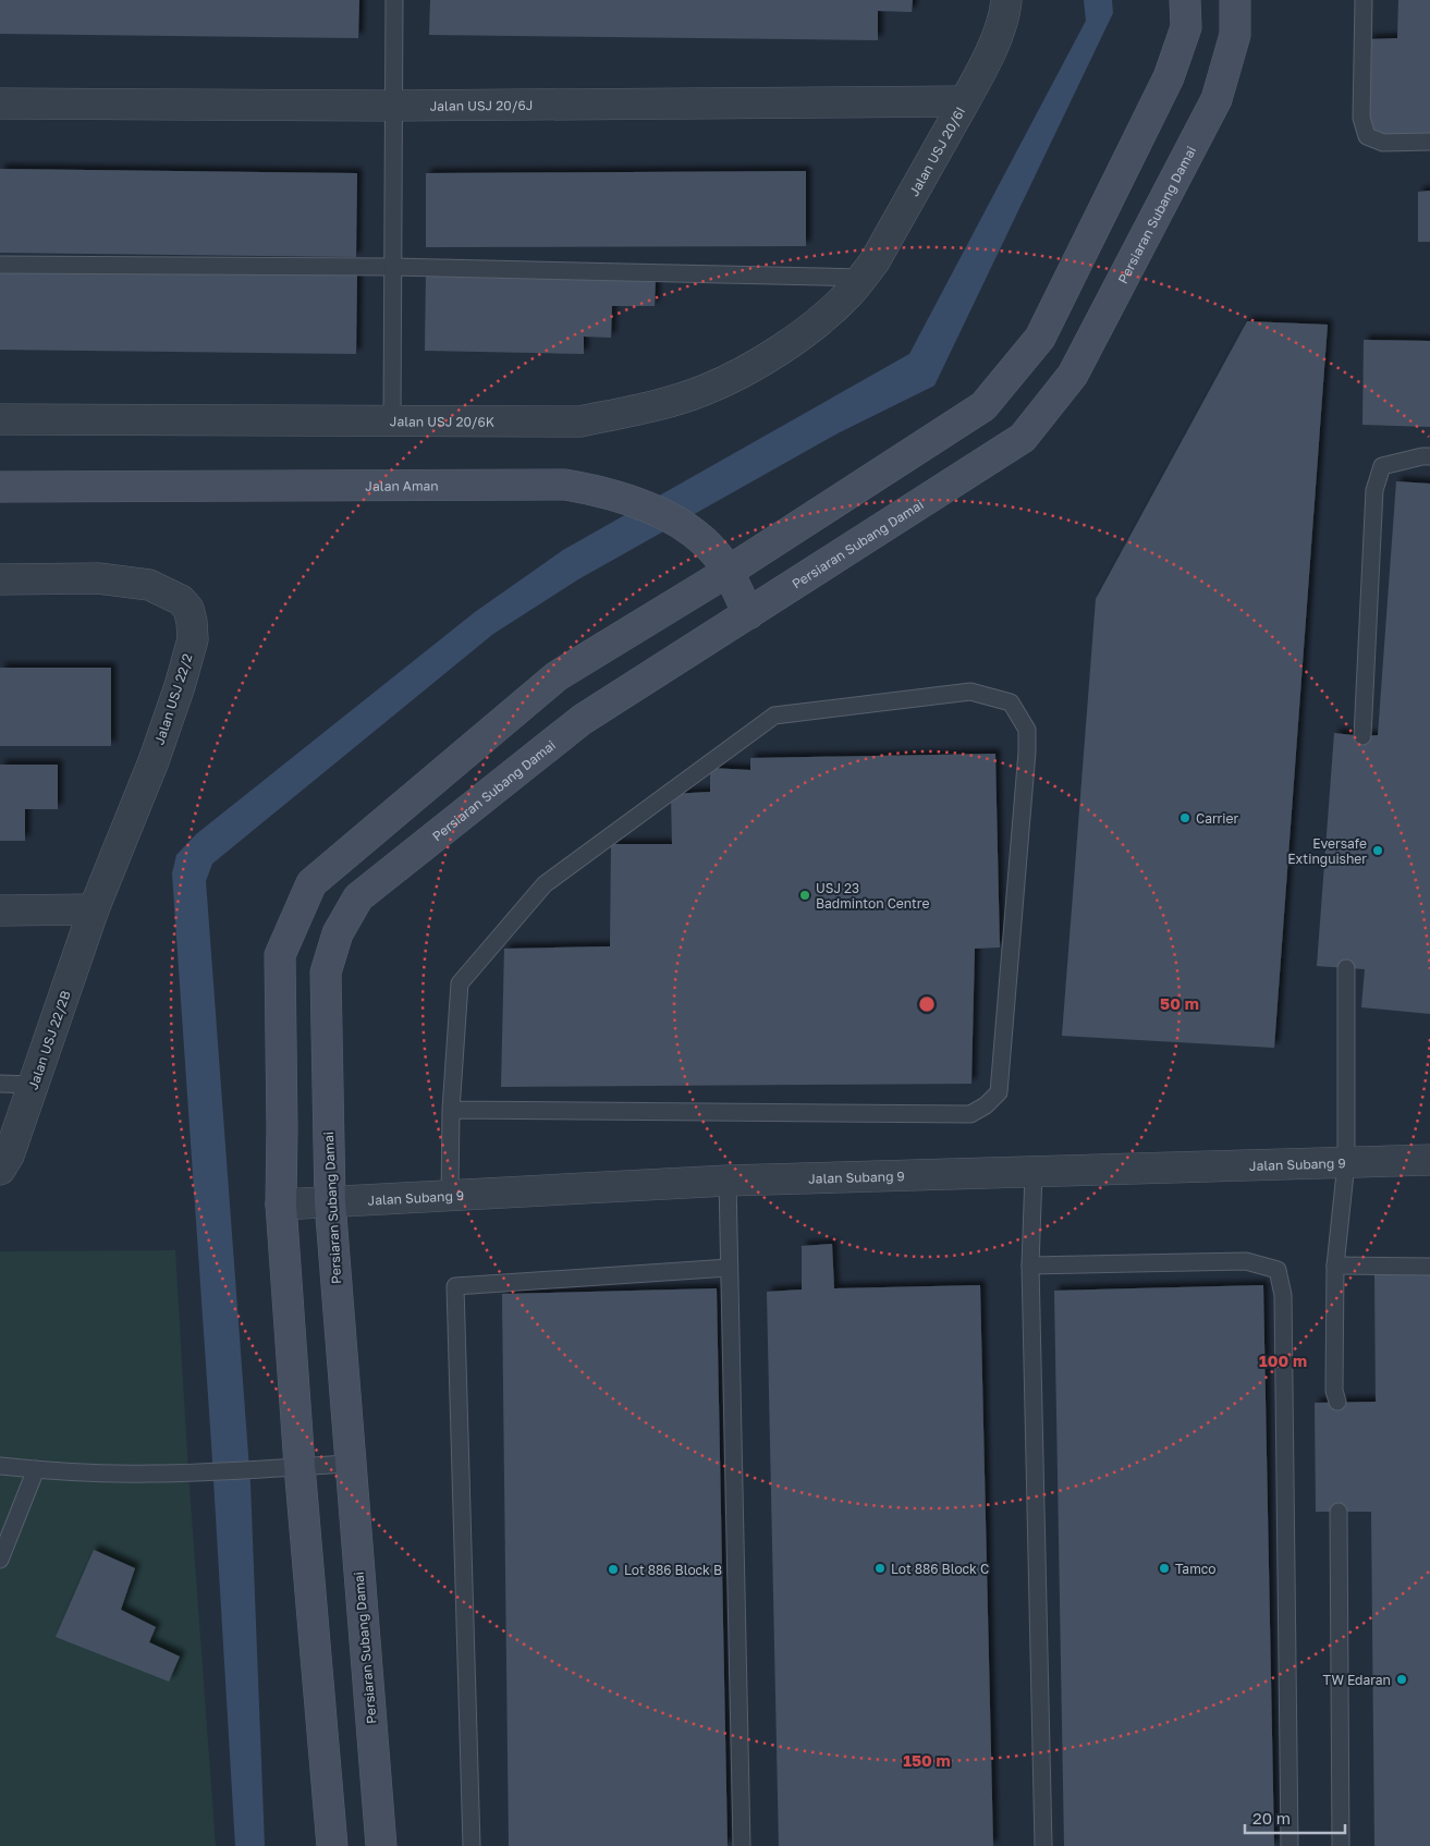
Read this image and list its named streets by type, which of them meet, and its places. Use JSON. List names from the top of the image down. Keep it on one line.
{"streets":{"street":["Jalan USJ 20/6J","Jalan USJ 20/6I","Persiaran Subang Damai","Jalan USJ 20/6K","Jalan Aman","Jalan USJ 22/2","Jalan USJ 22/2B","Jalan Subang 9"]},"crossings":[["Jalan USJ 20/6J","Jalan USJ 20/6I"],["Jalan USJ 20/6I","Jalan USJ 20/6K"],["Persiaran Subang Damai","Jalan Aman"],["Persiaran Subang Damai","Jalan Subang 9"],["Jalan USJ 22/2","Jalan USJ 22/2B"]],"places":["Carrier","Eversafe Extinguisher","USJ 23 Badminton Centre","Lot 886 Block C","Tamco","Lot 886 Block B","TW Edaran"],"scale_bar":"20 m","rings":["50 m","100 m","150 m"]}
